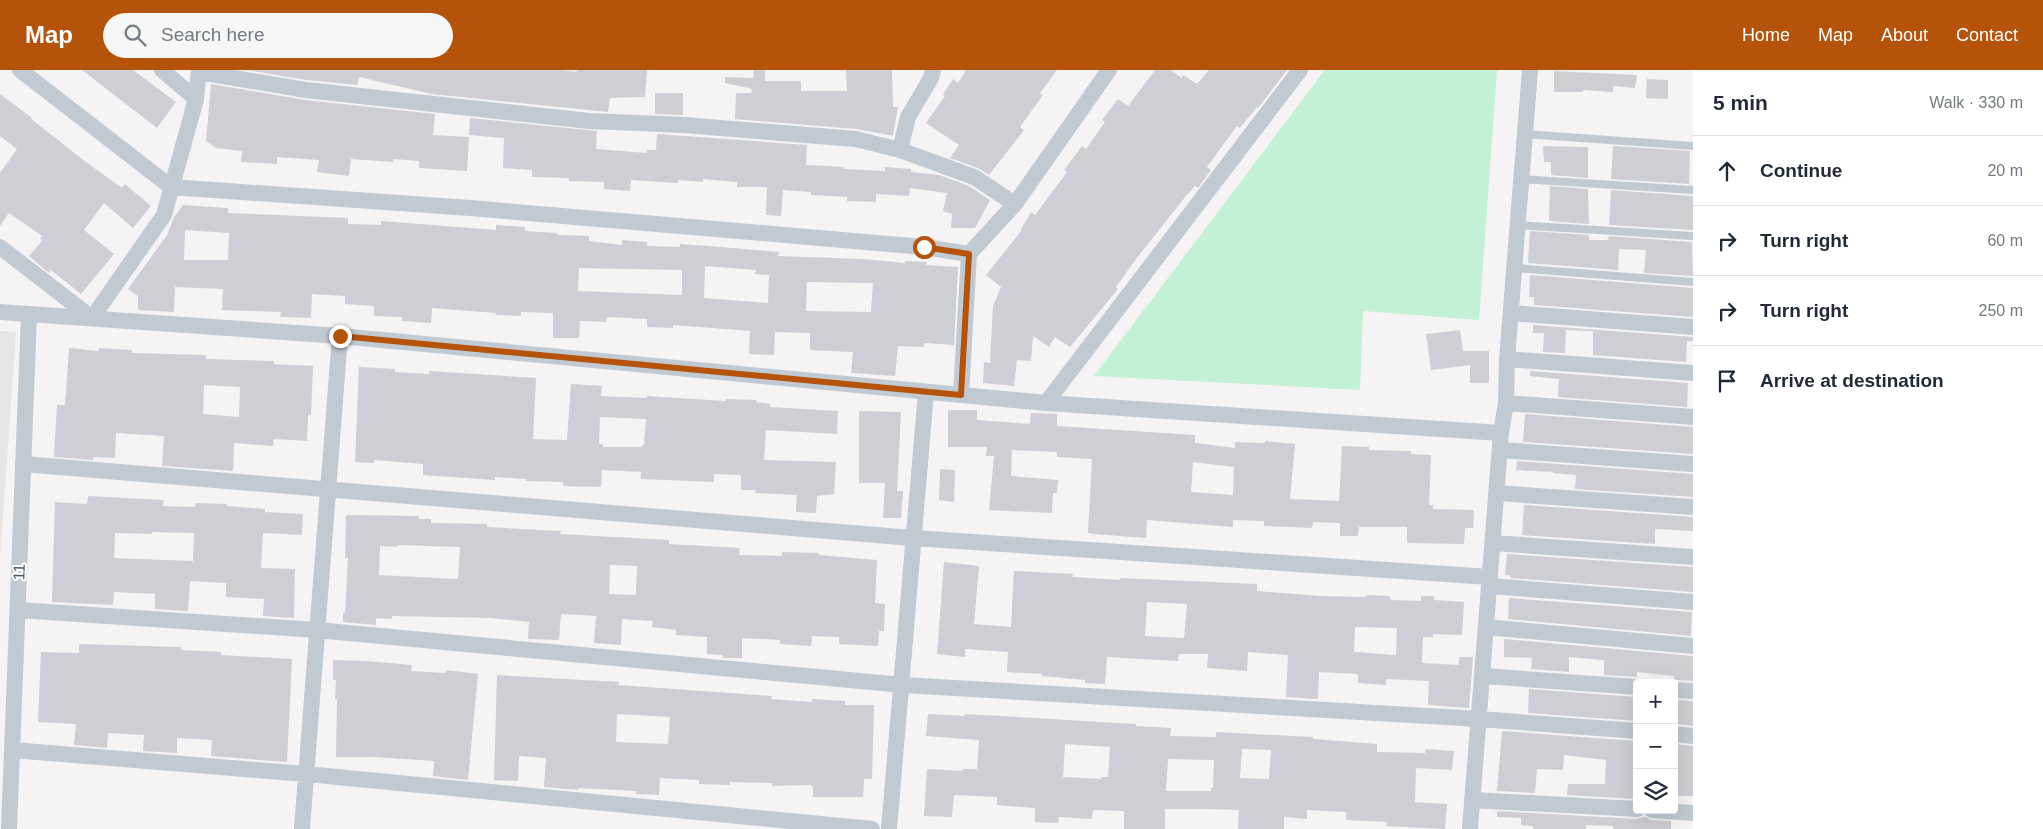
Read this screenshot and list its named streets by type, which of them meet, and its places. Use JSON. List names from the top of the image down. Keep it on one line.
{"streets":{"street":["11"]},"page":{"header":"Map","search":"Search here","nav":["Home","Map","About","Contact"],"heading":["5 min","Walk · 330 m"],"list":[["Continue","20 m"],["Turn right","60 m"],["Turn right","250 m"],"Arrive at destination"],"map_buttons":["+","−"]}}
